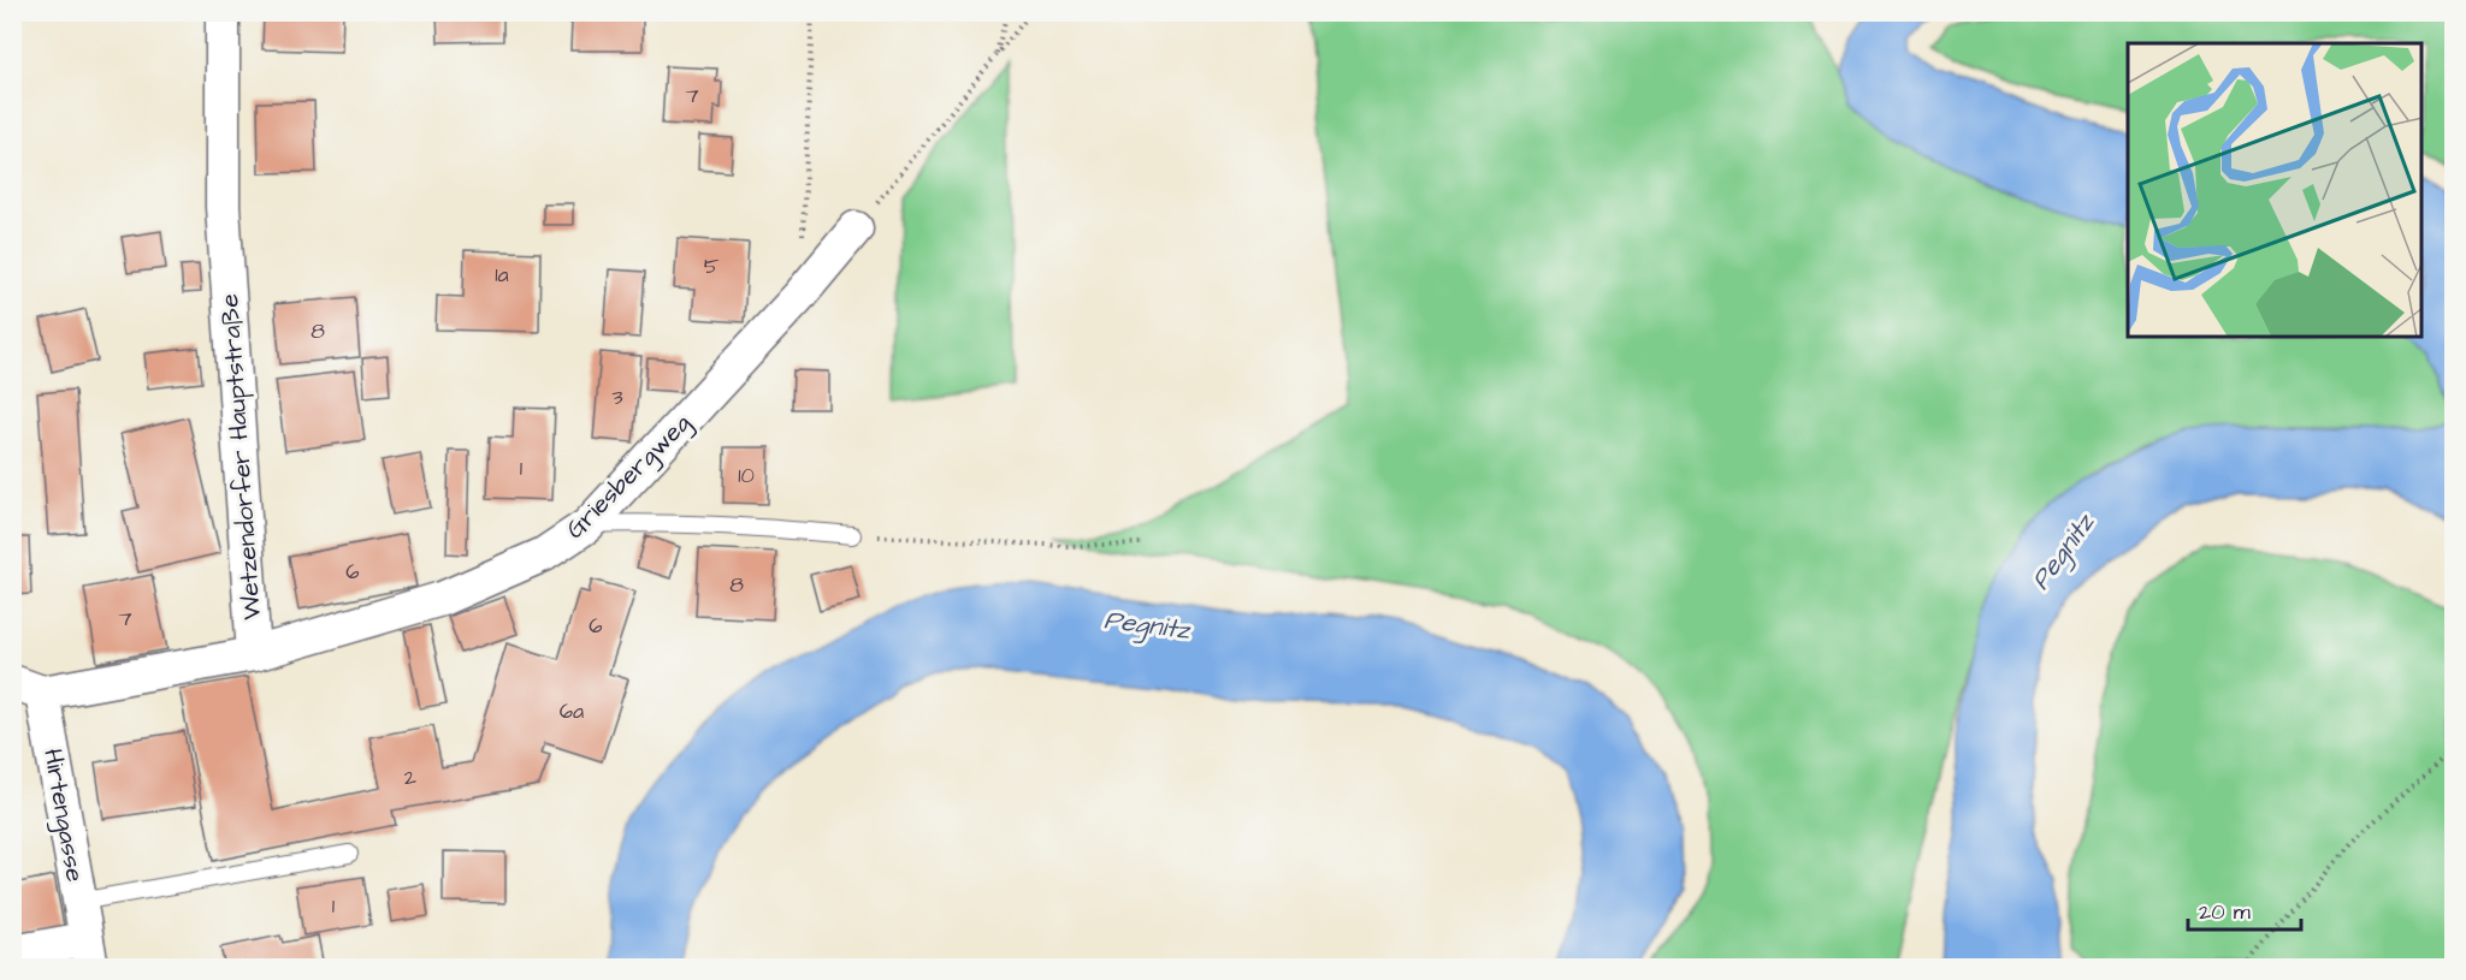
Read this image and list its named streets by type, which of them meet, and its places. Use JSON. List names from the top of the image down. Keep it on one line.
{"streets":{"street":["Wetzendorfer Hauptstraße","Griesbergweg","Hirtengasse"]},"crossings":[["Wetzendorfer Hauptstraße","Griesbergweg"],["Wetzendorfer Hauptstraße","Hirtengasse"]],"water":["Pegnitz"],"house_numbers":["7","5","1a","8","3","1","10","6","8","7","6","6a","2","1"],"scale_bar":"20 m"}
